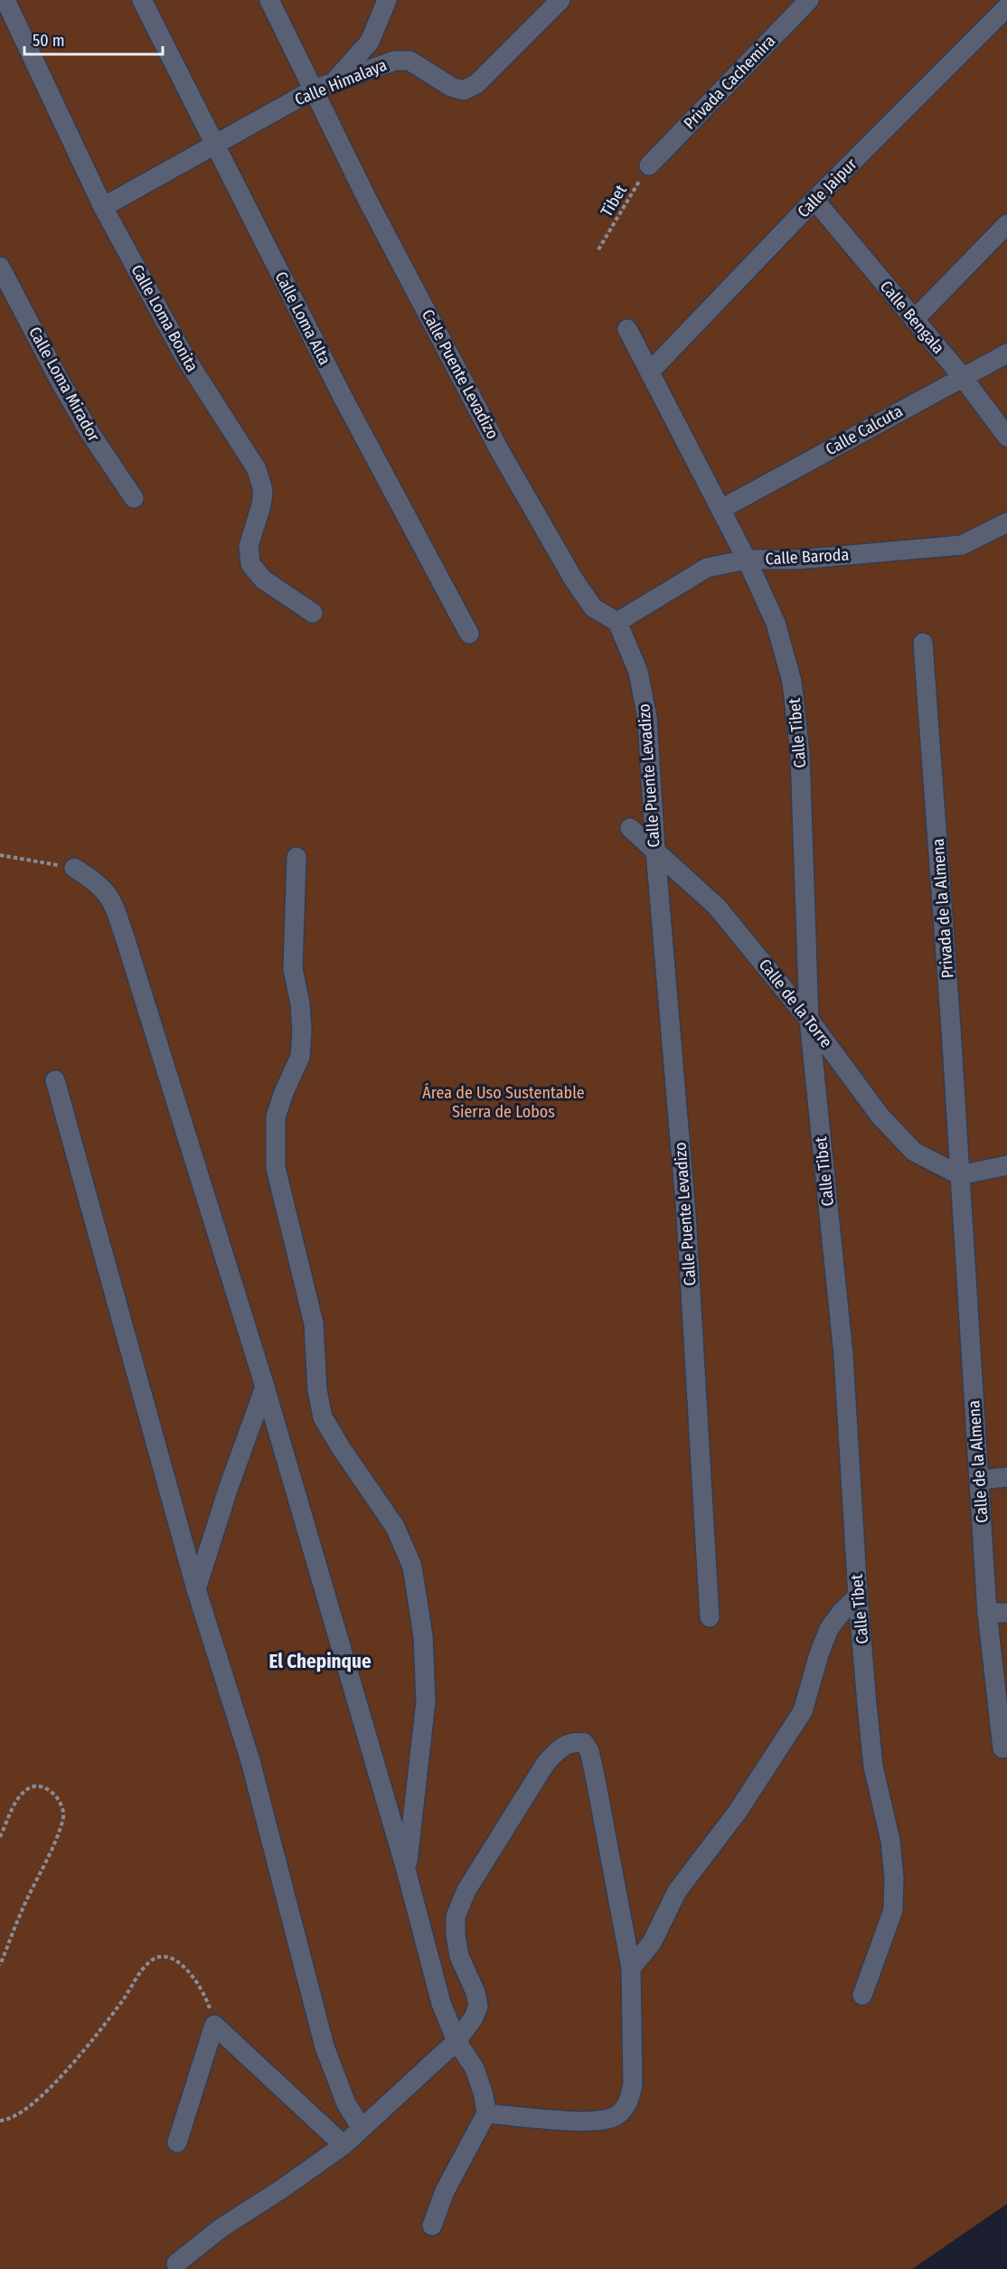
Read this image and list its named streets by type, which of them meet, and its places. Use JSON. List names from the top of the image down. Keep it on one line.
{"streets":{"street":["Calle Himalaya","Privada Cachemira","Calle Jaipur","Calle Bengala","Calle Loma Bonita","Calle Loma Alta","Calle Puente Levadizo","Calle Loma Mirador","Calle Calcuta","Calle Baroda","Calle Tibet","Privada de la Almena","Calle de la Torre","Calle de la Almena"],"path":["Tibet"]},"crossings":[["Calle Himalaya","Calle Loma Bonita"],["Calle Himalaya","Calle Loma Alta"],["Calle Himalaya","Calle Puente Levadizo"],["Privada Cachemira","Tibet"],["Calle Jaipur","Calle Bengala"],["Calle Jaipur","Calle Tibet"],["Calle Bengala","Calle Calcuta"],["Calle Puente Levadizo","Calle Baroda"],["Calle Puente Levadizo","Calle de la Torre"],["Calle Calcuta","Calle Tibet"],["Calle Baroda","Calle Tibet"],["Calle Tibet","Calle de la Torre"],["Privada de la Almena","Calle de la Torre"],["Privada de la Almena","Calle de la Almena"],["Calle de la Torre","Calle de la Almena"]],"districts":["El Chepinque"],"parks":["Área de Uso Sustentable Sierra de Lobos"],"scale_bar":"50 m"}
